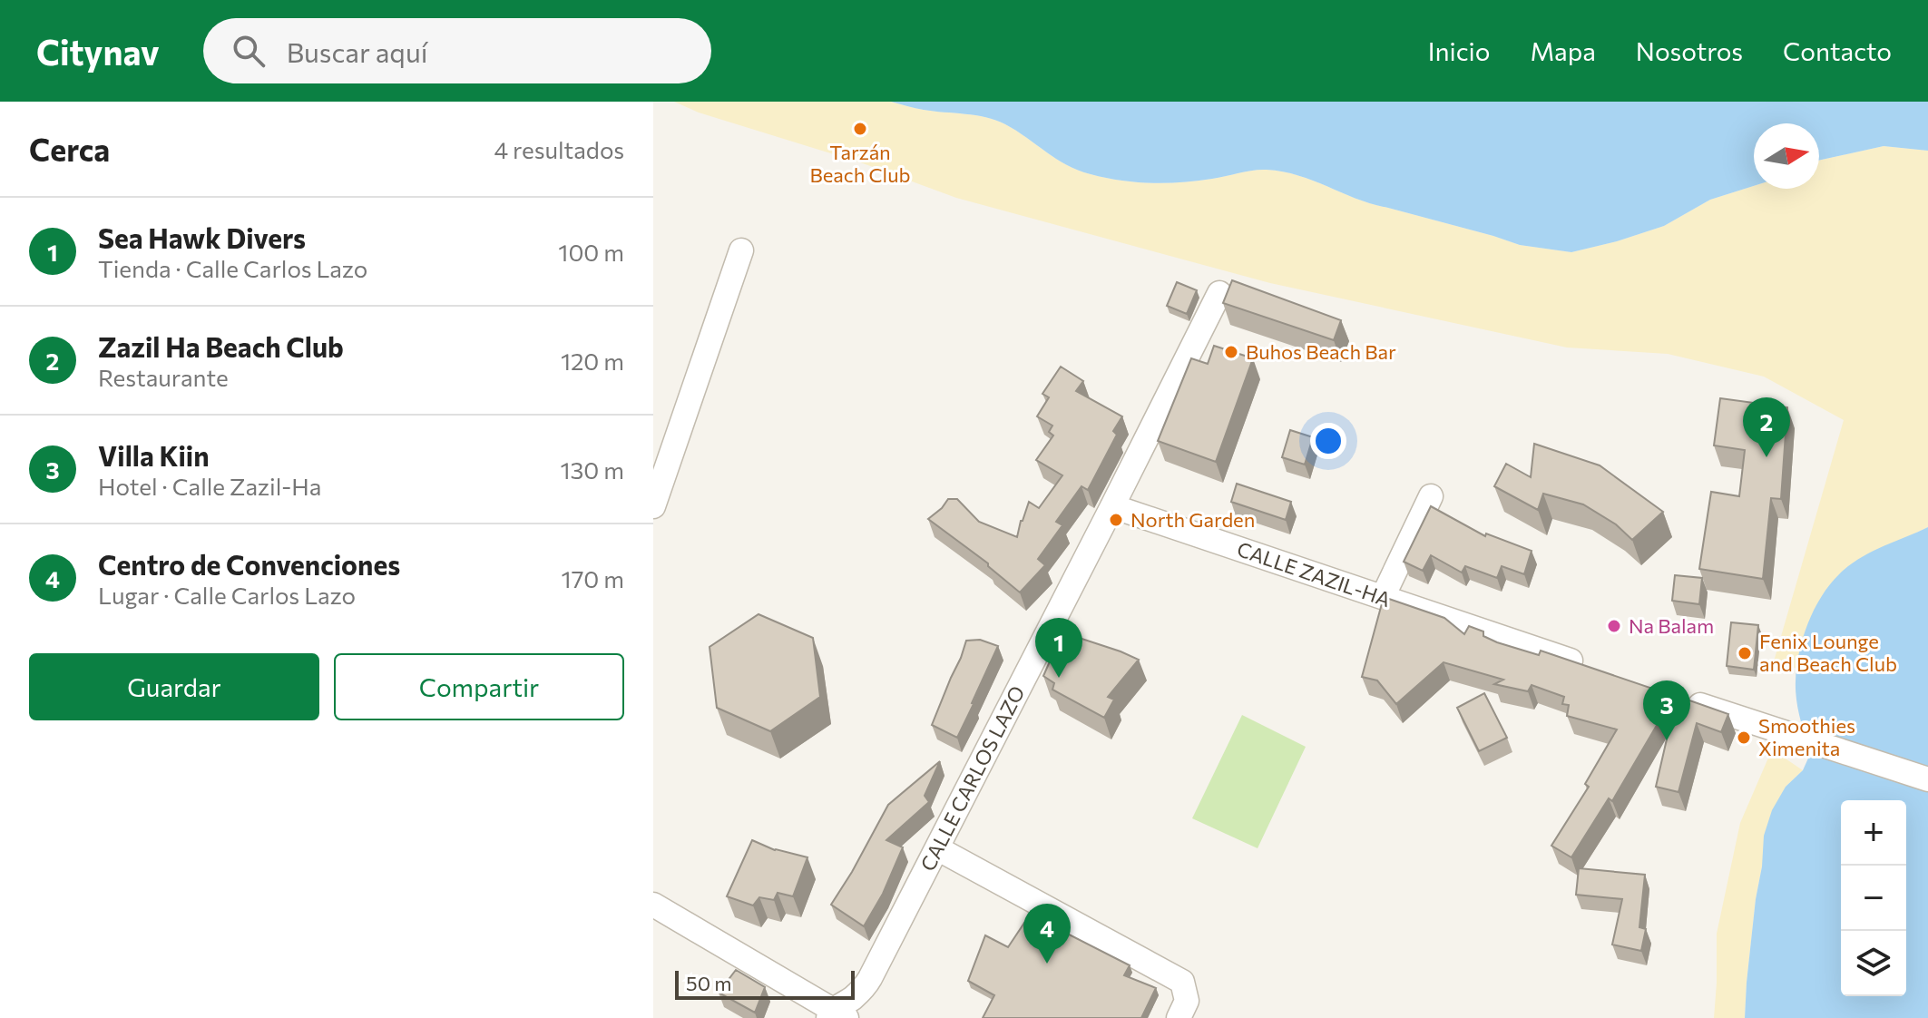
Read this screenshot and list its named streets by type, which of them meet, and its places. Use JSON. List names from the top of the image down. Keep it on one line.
{"streets":{"street":["CALLE ZAZIL-HA","CALLE CARLOS LAZO"]},"crossings":[["CALLE ZAZIL-HA","CALLE CARLOS LAZO"]],"places":["Tarzán Beach Club","Buhos Beach Bar","North Garden","Na Balam","Fenix Lounge and Beach Club","Smoothies Ximenita"],"scale_bar":"50 m","north":"right","page":{"header":"Citynav","search":"Buscar aquí","nav":["Inicio","Mapa","Nosotros","Contacto"],"heading":["Cerca","4 resultados"],"list":[{"mark":"1","name":"Sea Hawk Divers","note":"Tienda · Calle Carlos Lazo","value":"100 m"},{"mark":"2","name":"Zazil Ha Beach Club","note":"Restaurante","value":"120 m"},{"mark":"3","name":"Villa Kiin","note":"Hotel · Calle Zazil-Ha","value":"130 m"},{"mark":"4","name":"Centro de Convenciones","note":"Lugar · Calle Carlos Lazo","value":"170 m"}],"pins":["2","1","3","4"],"buttons":["Guardar","Compartir"],"map_buttons":["+","−"],"scale":"50 m"}}
